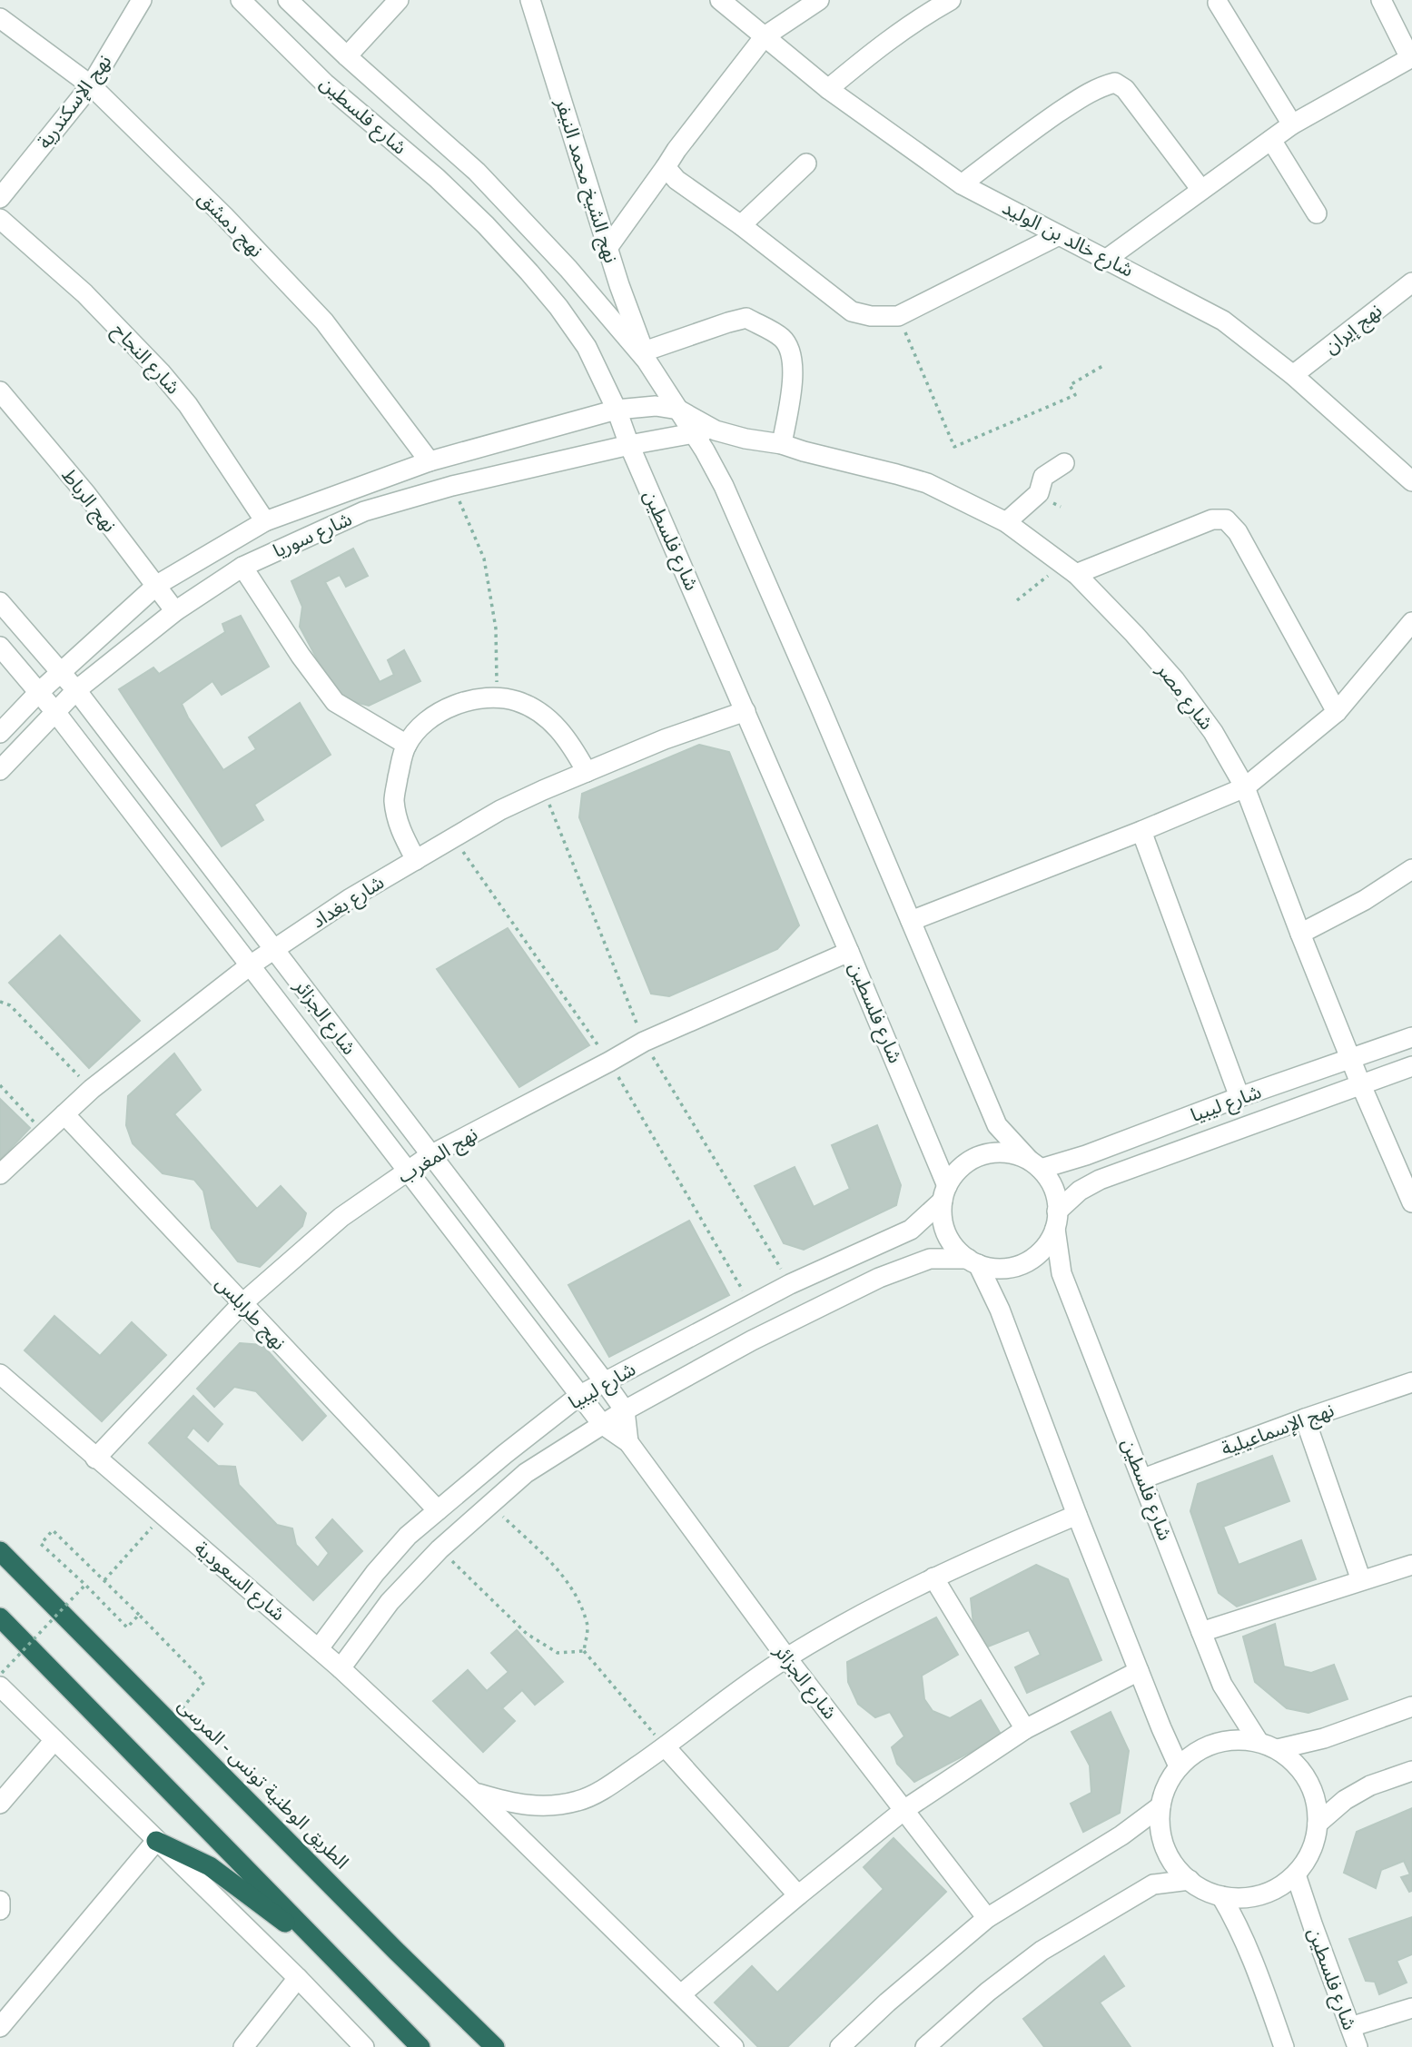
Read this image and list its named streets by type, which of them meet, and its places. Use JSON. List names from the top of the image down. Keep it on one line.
{"streets":{"highway":["الطريق الوطنية تونس - المرسى"],"street":["نهج الإسكندرية","شارع فلسطين","نهج الشيخ محمد النيفر","نهج دمشق","شارع خالد بن الوليد","نهج إيران","شارع النجاح","نهج الرباط","شارع سوريا","شارع مصر","شارع بغداد","شارع الجزائر","شارع ليبيا","نهج المغرب","نهج طرابلس","نهج الإسماعيلية","شارع السعودية"]},"crossings":[["نهج الإسكندرية","نهج دمشق"],["شارع فلسطين","نهج الشيخ محمد النيفر"],["شارع فلسطين","شارع سوريا"],["شارع فلسطين","شارع مصر"],["شارع فلسطين","شارع بغداد"],["شارع فلسطين","شارع ليبيا"],["شارع فلسطين","نهج المغرب"],["شارع فلسطين","نهج الإسماعيلية"],["نهج دمشق","شارع سوريا"],["شارع خالد بن الوليد","نهج إيران"],["شارع النجاح","شارع سوريا"],["نهج الرباط","شارع سوريا"],["شارع سوريا","شارع مصر"],["شارع سوريا","شارع الجزائر"],["شارع مصر","شارع ليبيا"],["شارع بغداد","شارع الجزائر"],["شارع بغداد","نهج طرابلس"],["شارع الجزائر","شارع ليبيا"],["شارع الجزائر","نهج المغرب"],["شارع ليبيا","نهج طرابلس"],["شارع ليبيا","شارع السعودية"],["نهج المغرب","نهج طرابلس"],["نهج المغرب","شارع السعودية"]]}
